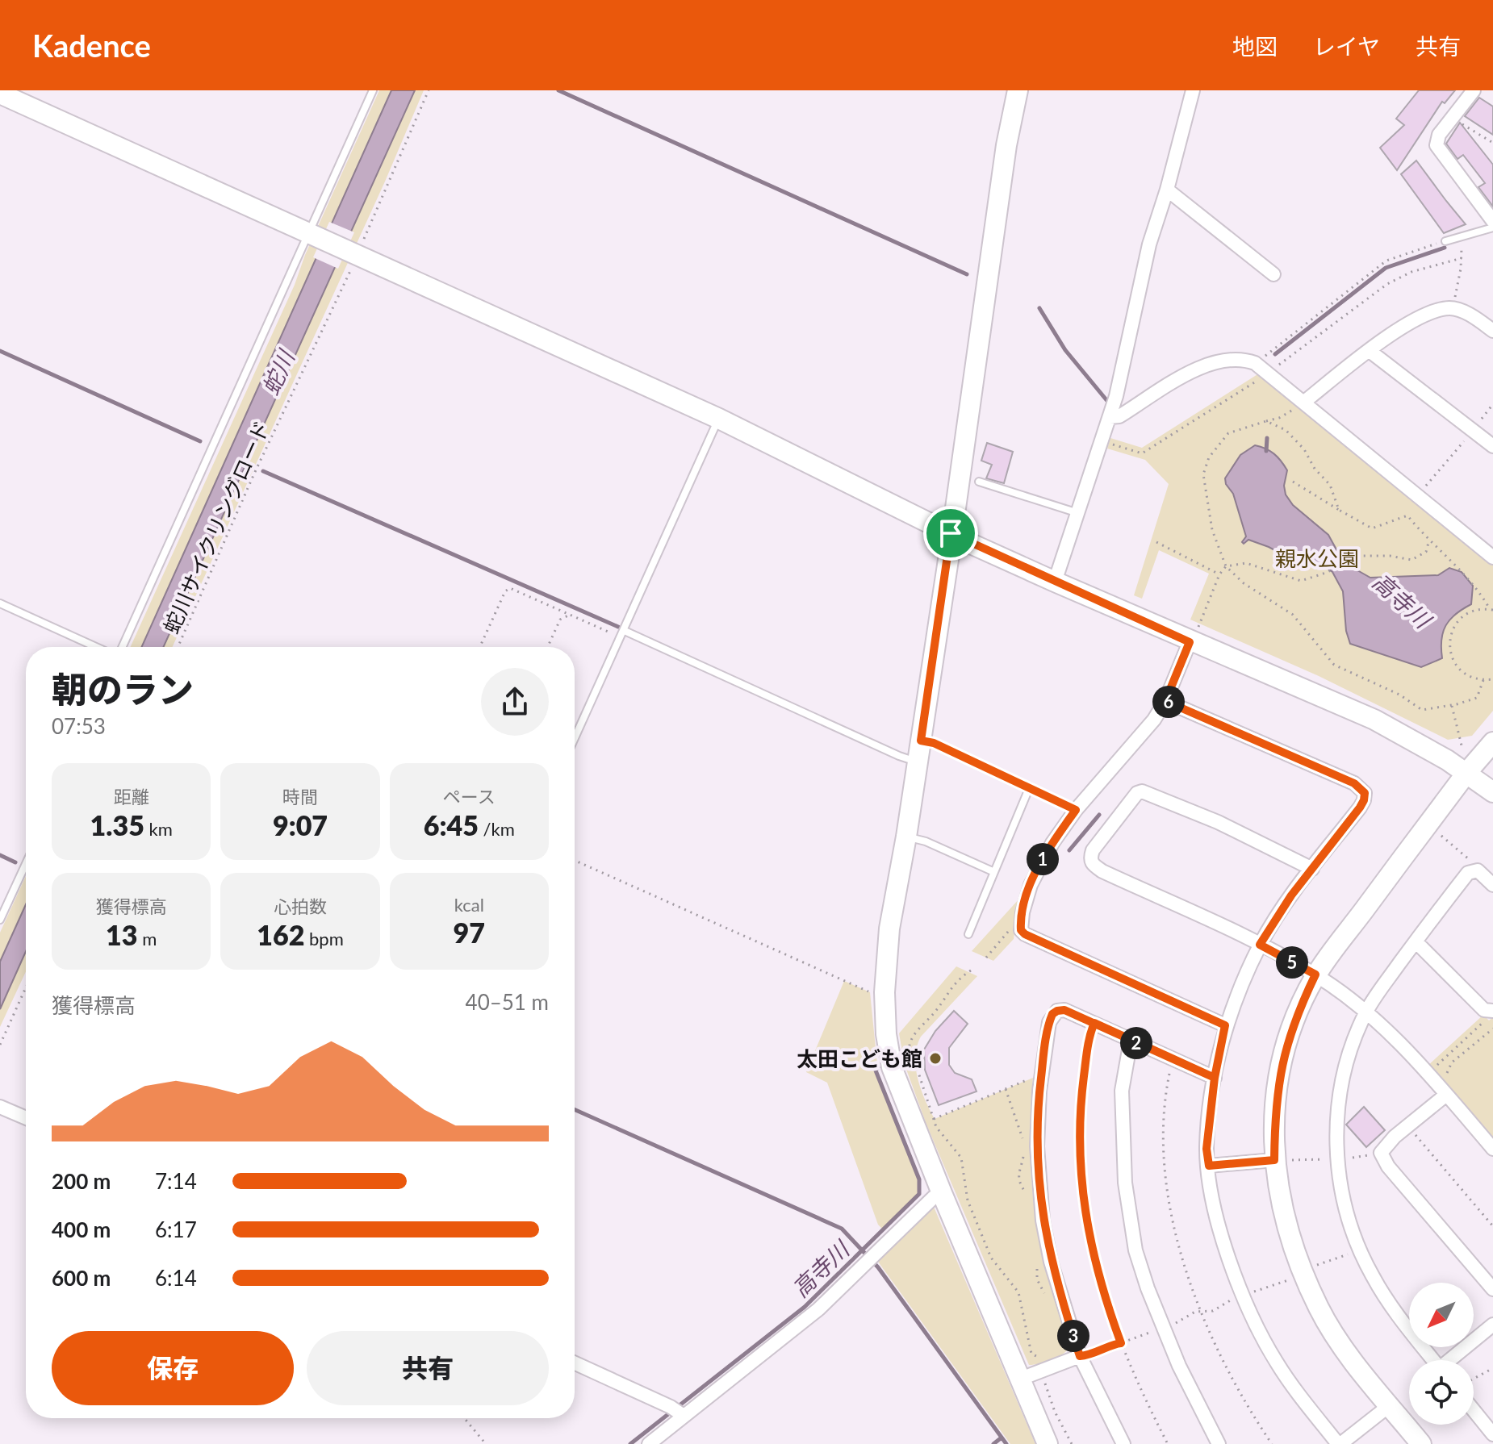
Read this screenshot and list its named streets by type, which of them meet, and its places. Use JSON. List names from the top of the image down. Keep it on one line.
{"streets":{"path":["蛇川サイクリングロード"]},"water":["蛇川","高寺川"],"parks":["親水公園"],"places":["太田こども館"],"north":"bottom left","page":{"header":"Kadence","nav":["地図","レイヤ","共有"],"heading":["朝のラン","07:53"],"pins":["6","1","5","2","3"],"stats":[["距離","1.35 km"],["時間","9:07"],["ペース","6:45 /km"],["獲得標高","13 m"],["心拍数","162 bpm"],["kcal","97"]],"chart":["獲得標高","40–51 m"],"list":[{"name":"200 m","note":"7:14"},{"name":"400 m","note":"6:17"},{"name":"600 m","note":"6:14"}],"buttons":["保存","共有"]}}
